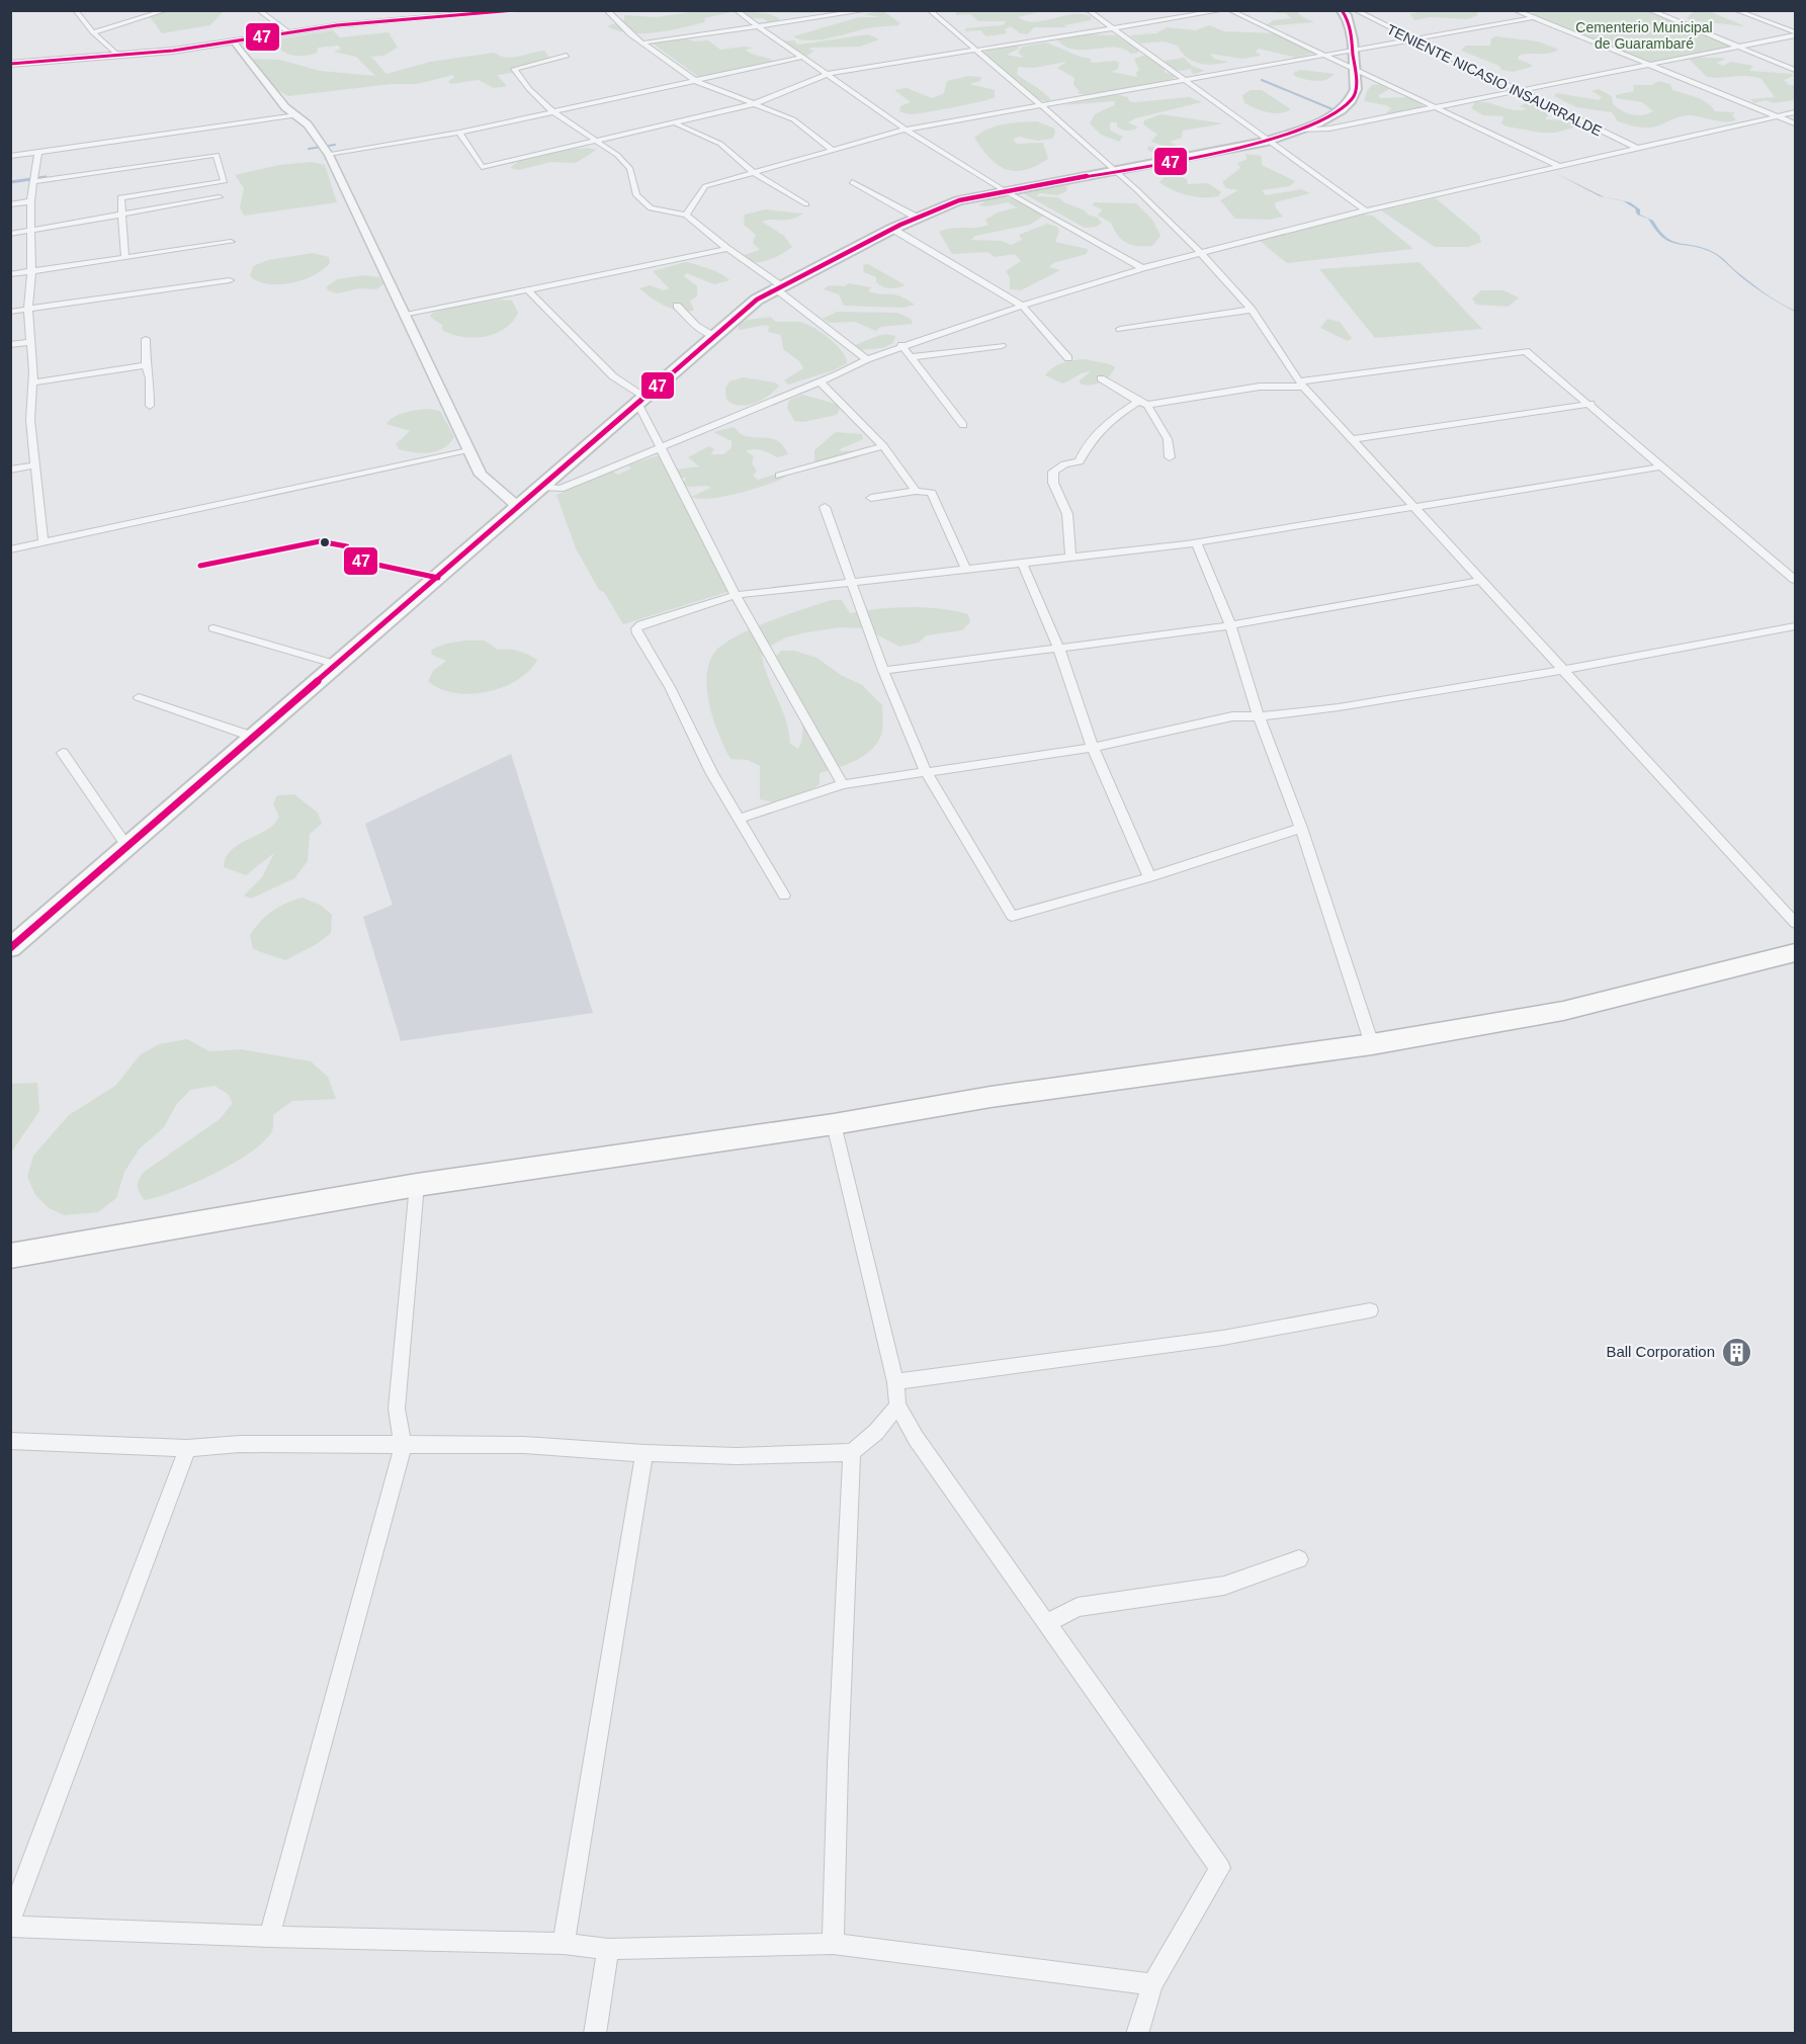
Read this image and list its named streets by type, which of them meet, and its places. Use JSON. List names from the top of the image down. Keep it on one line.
{"streets":{"street":["TENIENTE NICASIO INSAURRALDE"]},"parks":["Cementerio Municipal de Guarambaré"],"places":{"building":["Ball Corporation"]},"lines":["transit line 47"]}
